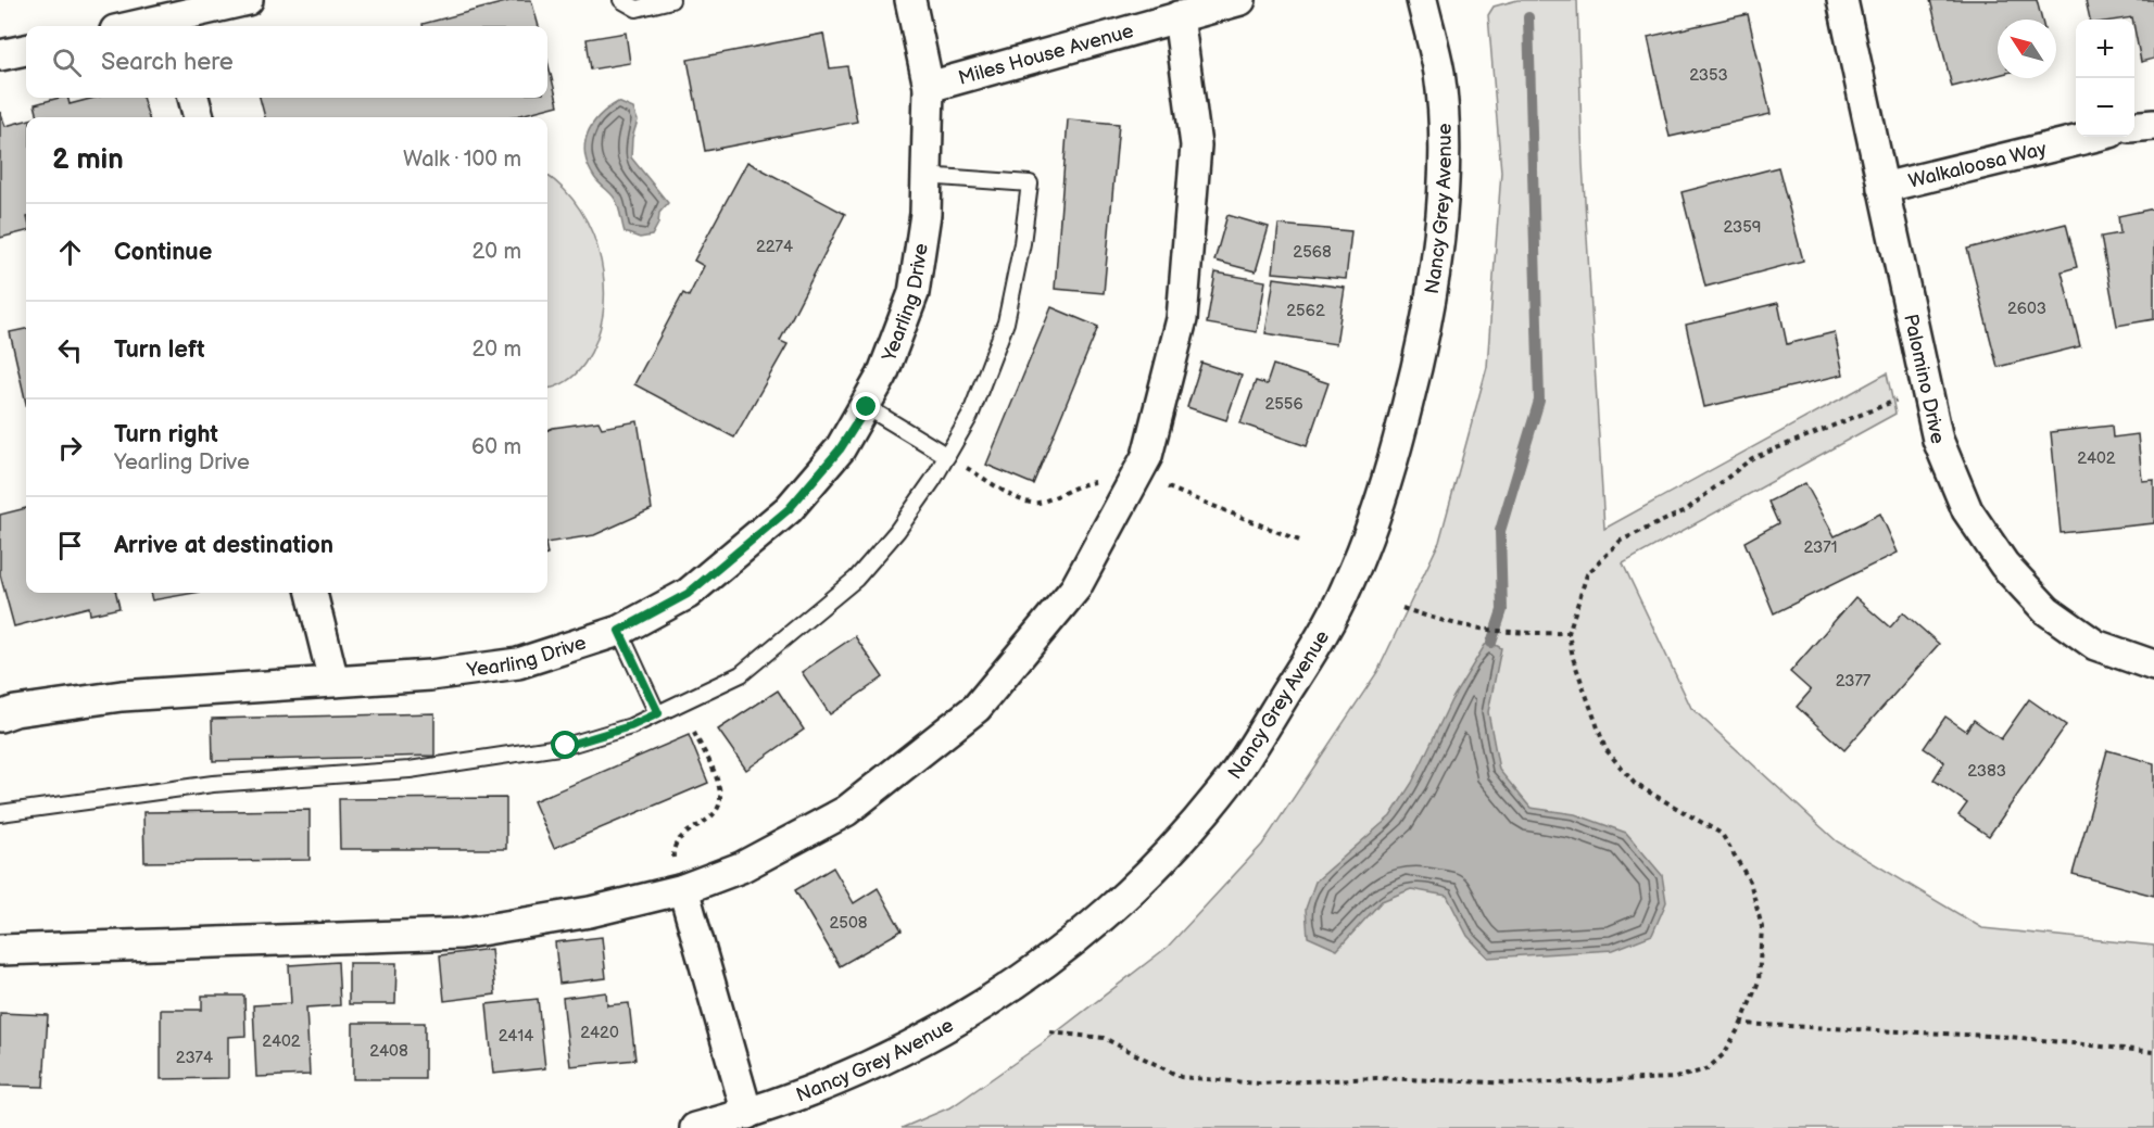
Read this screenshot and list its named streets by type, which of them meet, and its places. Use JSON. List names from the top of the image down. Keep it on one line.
{"streets":{"street":["Miles House Avenue","Walkaloosa Way","Nancy Grey Avenue","Yearling Drive","Palomino Drive"]},"crossings":[["Miles House Avenue","Yearling Drive"],["Walkaloosa Way","Palomino Drive"]],"house_numbers":["2353","2359","2274","2568","2603","2562","2556","2402","2371","2377","2383","2508","2420","2414","2402","2408","2374"],"north":"top left","page":{"map_buttons":["+","−"],"search":"Search here","heading":["2 min","Walk · 100 m"],"list":[["Continue","20 m"],["Turn left","20 m"],["Turn right","Yearling Drive","60 m"],"Arrive at destination"]}}
